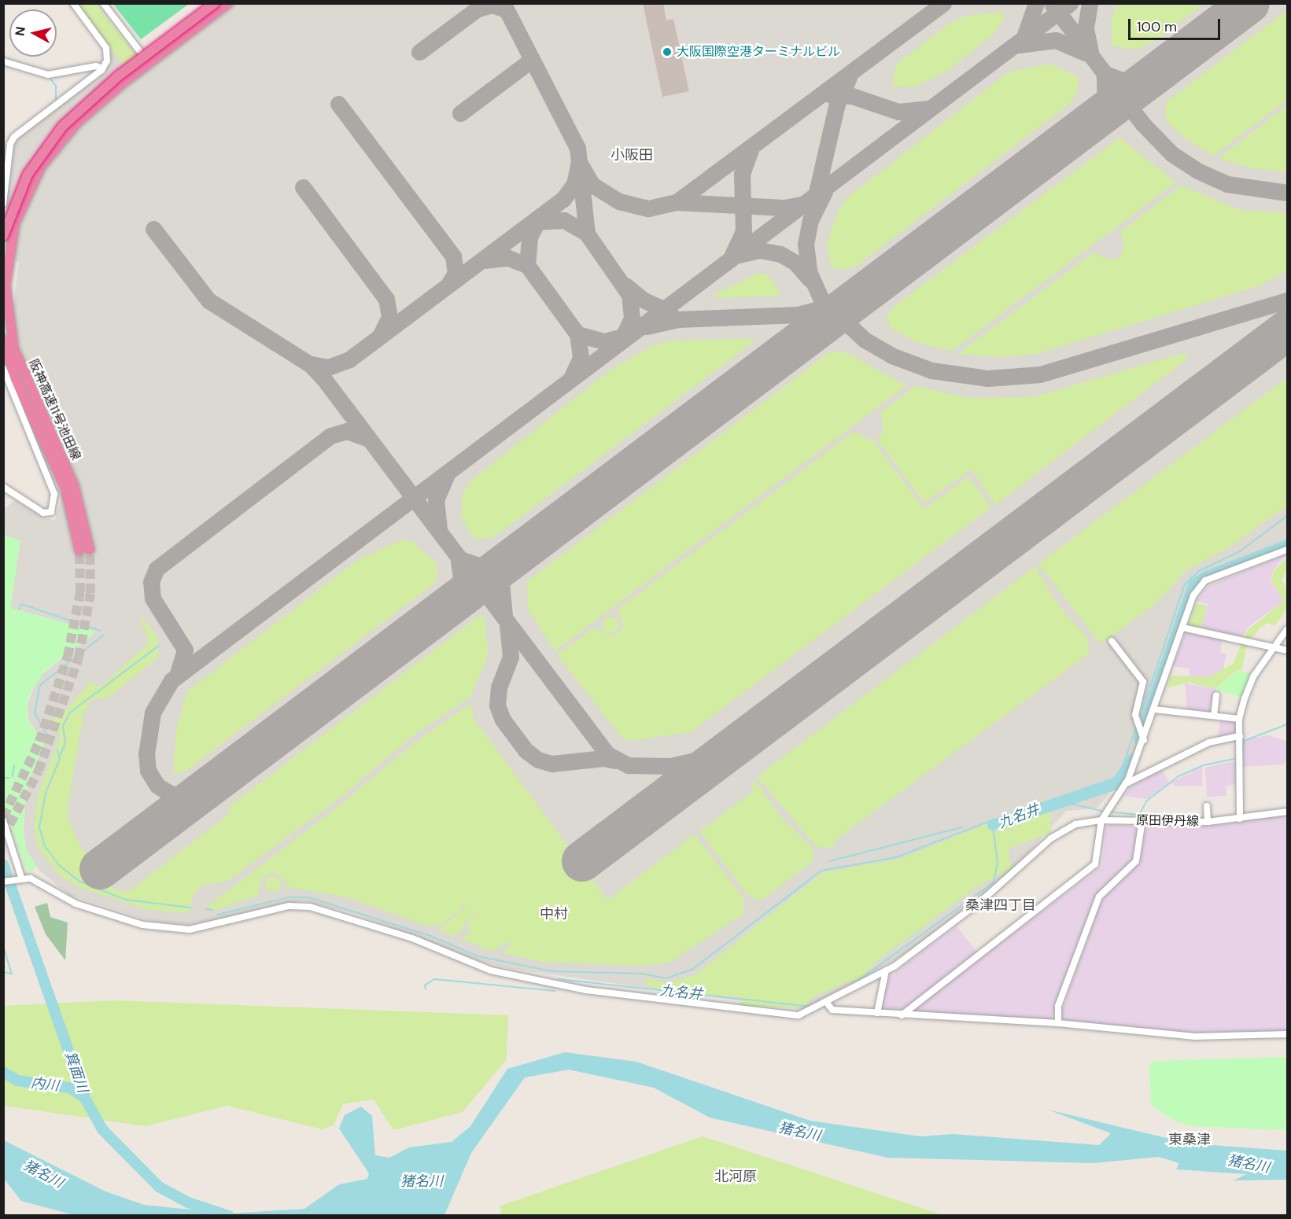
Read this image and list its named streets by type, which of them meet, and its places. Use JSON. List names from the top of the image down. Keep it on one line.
{"streets":{"highway":["阪神高速11号池田線"],"street":["原田伊丹線"]},"districts":["小阪田","桑津四丁目","中村","東桑津","北河原"],"water":["九名井","箕面川","内川","猪名川"],"places":["大阪国際空港ターミナルビル"],"scale_bar":"100 m","north":"left"}
